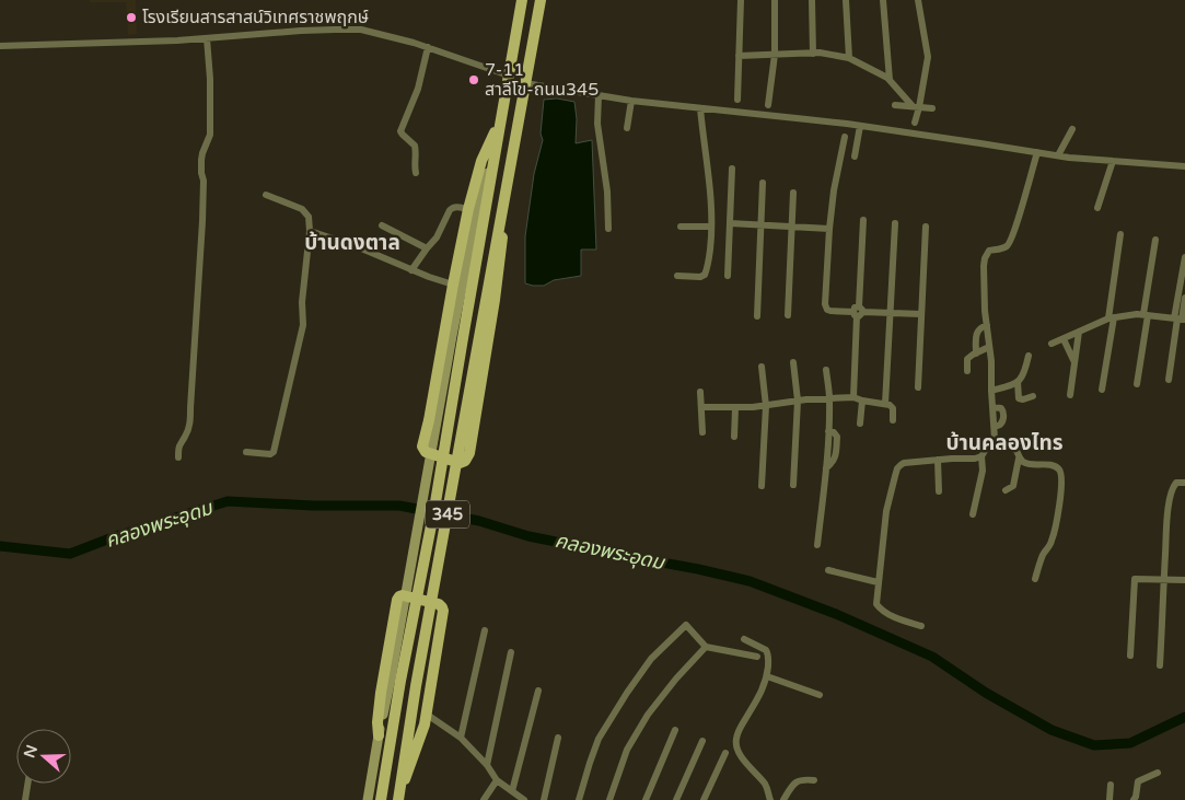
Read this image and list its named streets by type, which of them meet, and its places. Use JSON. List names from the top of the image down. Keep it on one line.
{"streets":{"main road":["345"]},"districts":["บ้านดงตาล","บ้านคลองไทร"],"water":["คลองพระอุดม"],"places":["โรงเรียนสารสาสน์วิเทศราชพฤกษ์","7-11 สาลีโข-ถนน345"],"north":"left"}
